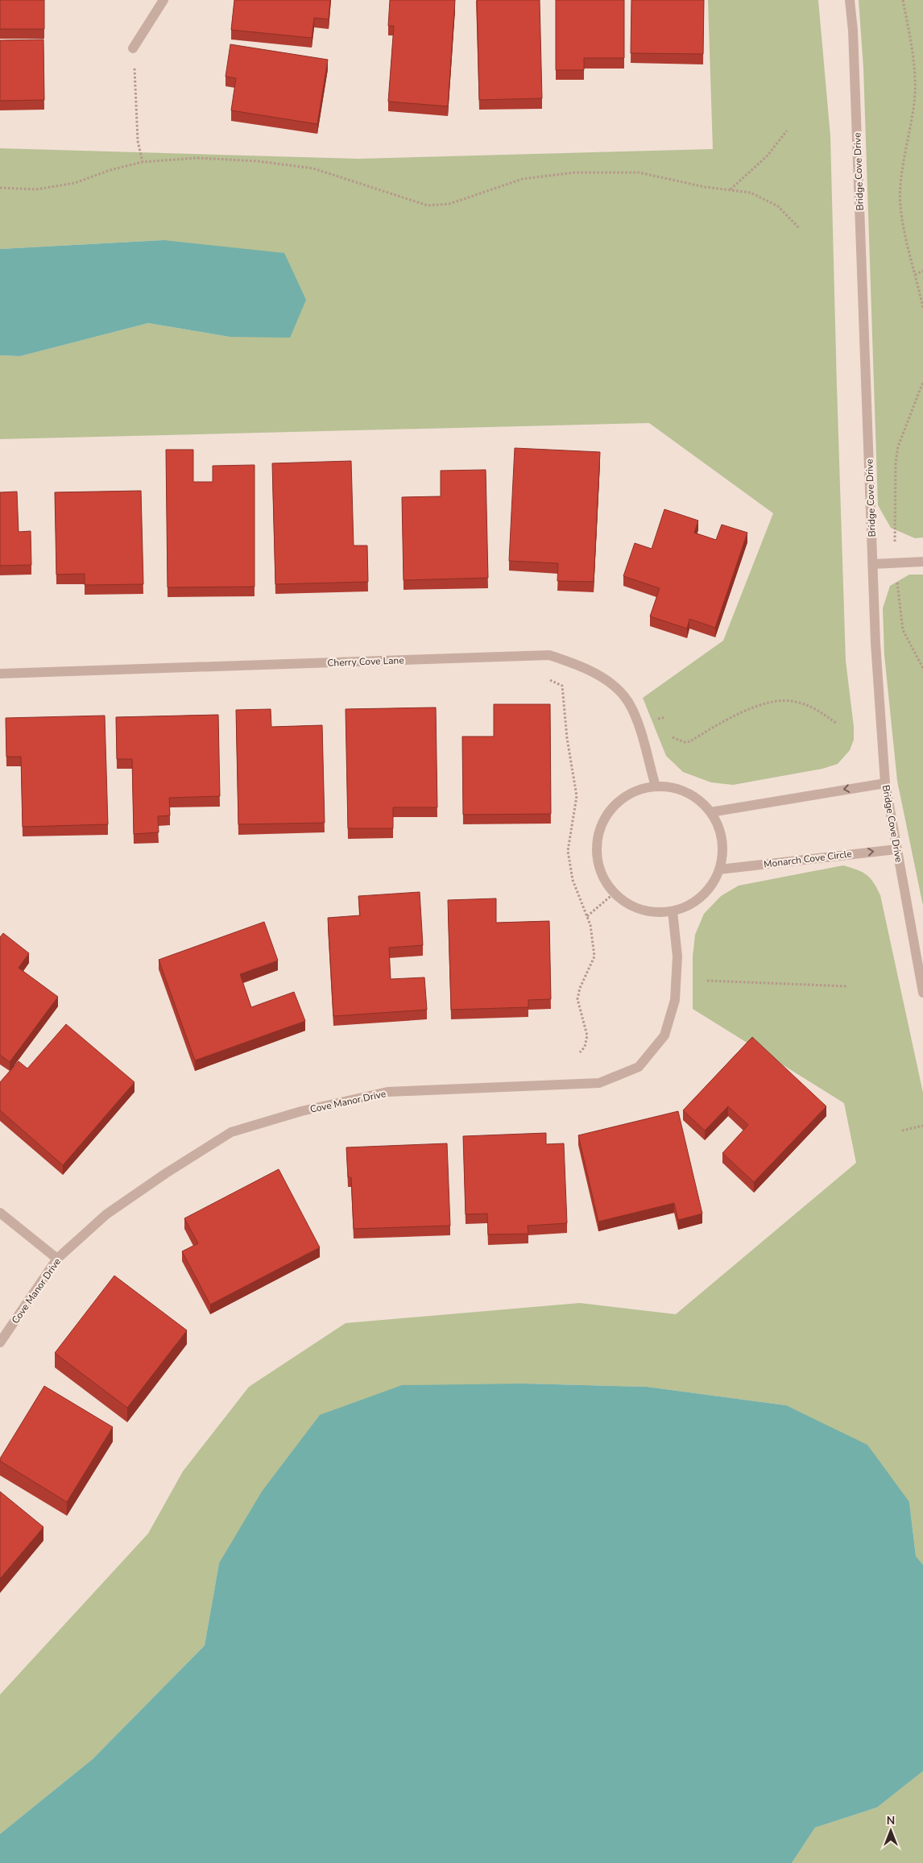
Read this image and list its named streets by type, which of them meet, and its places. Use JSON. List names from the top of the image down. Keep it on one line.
{"streets":{"street":["Bridge Cove Drive","Cherry Cove Lane","Monarch Cove Circle","Cove Manor Drive"]},"crossings":[["Bridge Cove Drive","Monarch Cove Circle"],["Cherry Cove Lane","Monarch Cove Circle"],["Cherry Cove Lane","Cove Manor Drive"],["Monarch Cove Circle","Cove Manor Drive"]],"north":"top"}
